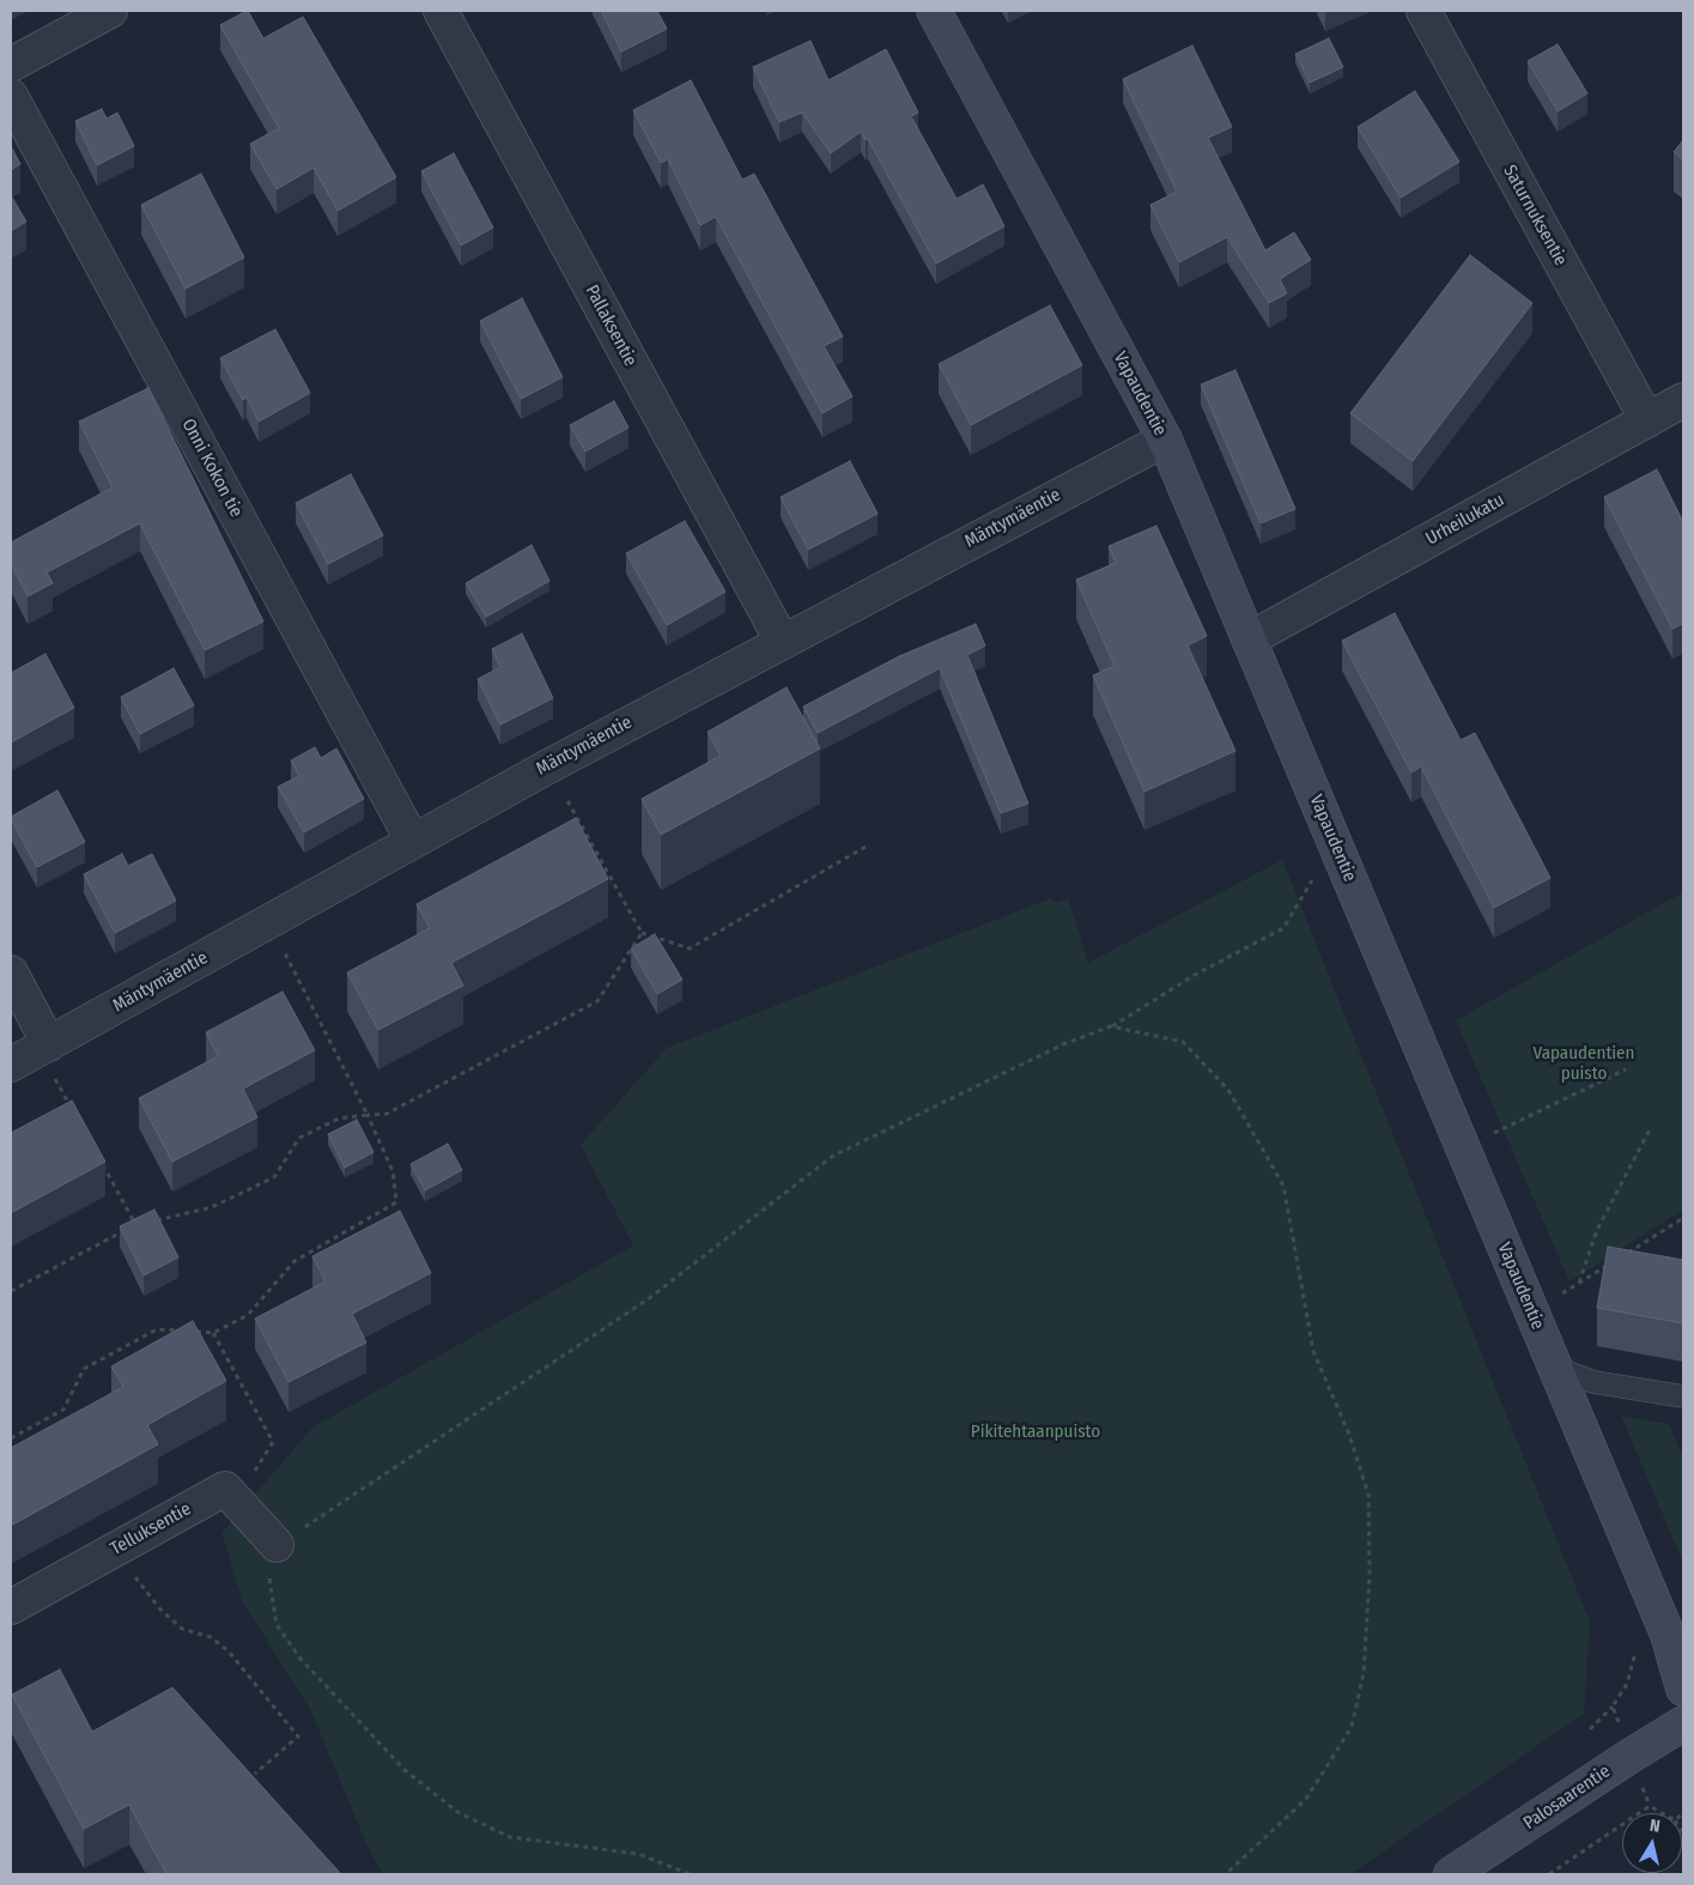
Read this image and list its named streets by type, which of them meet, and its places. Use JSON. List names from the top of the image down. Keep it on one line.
{"streets":{"street":["Saturnuksentie","Pallaksentie","Vapaudentie","Onni Kokon tie","Mäntymäentie","Urheilukatu","Telluksentie","Palosaarentie"]},"crossings":[["Saturnuksentie","Urheilukatu"],["Pallaksentie","Mäntymäentie"],["Vapaudentie","Mäntymäentie"],["Vapaudentie","Urheilukatu"],["Onni Kokon tie","Mäntymäentie"]],"parks":["Vapaudentien puisto","Pikitehtaanpuisto"],"north":"top"}
